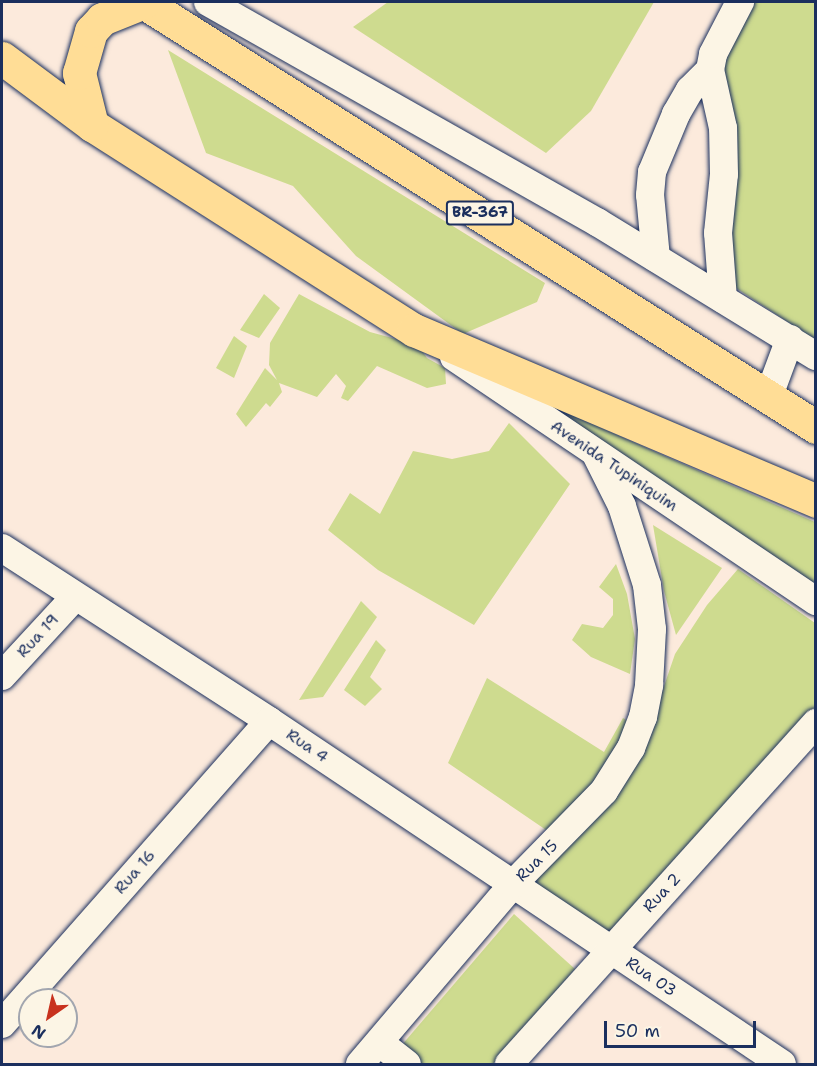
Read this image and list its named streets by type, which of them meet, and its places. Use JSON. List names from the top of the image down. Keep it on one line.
{"streets":{"main road":["BR-367"],"street":["Avenida Tupiniquim","Rua 19","Rua 4","Rua 15","Rua 16","Rua 2","Rua 03"]},"crossings":[["Avenida Tupiniquim","Rua 15"],["Rua 19","Rua 4"],["Rua 4","Rua 15"],["Rua 4","Rua 16"],["Rua 4","Rua 2"],["Rua 4","Rua 03"],["Rua 2","Rua 03"]],"scale_bar":"50 m","north":"bottom left"}
